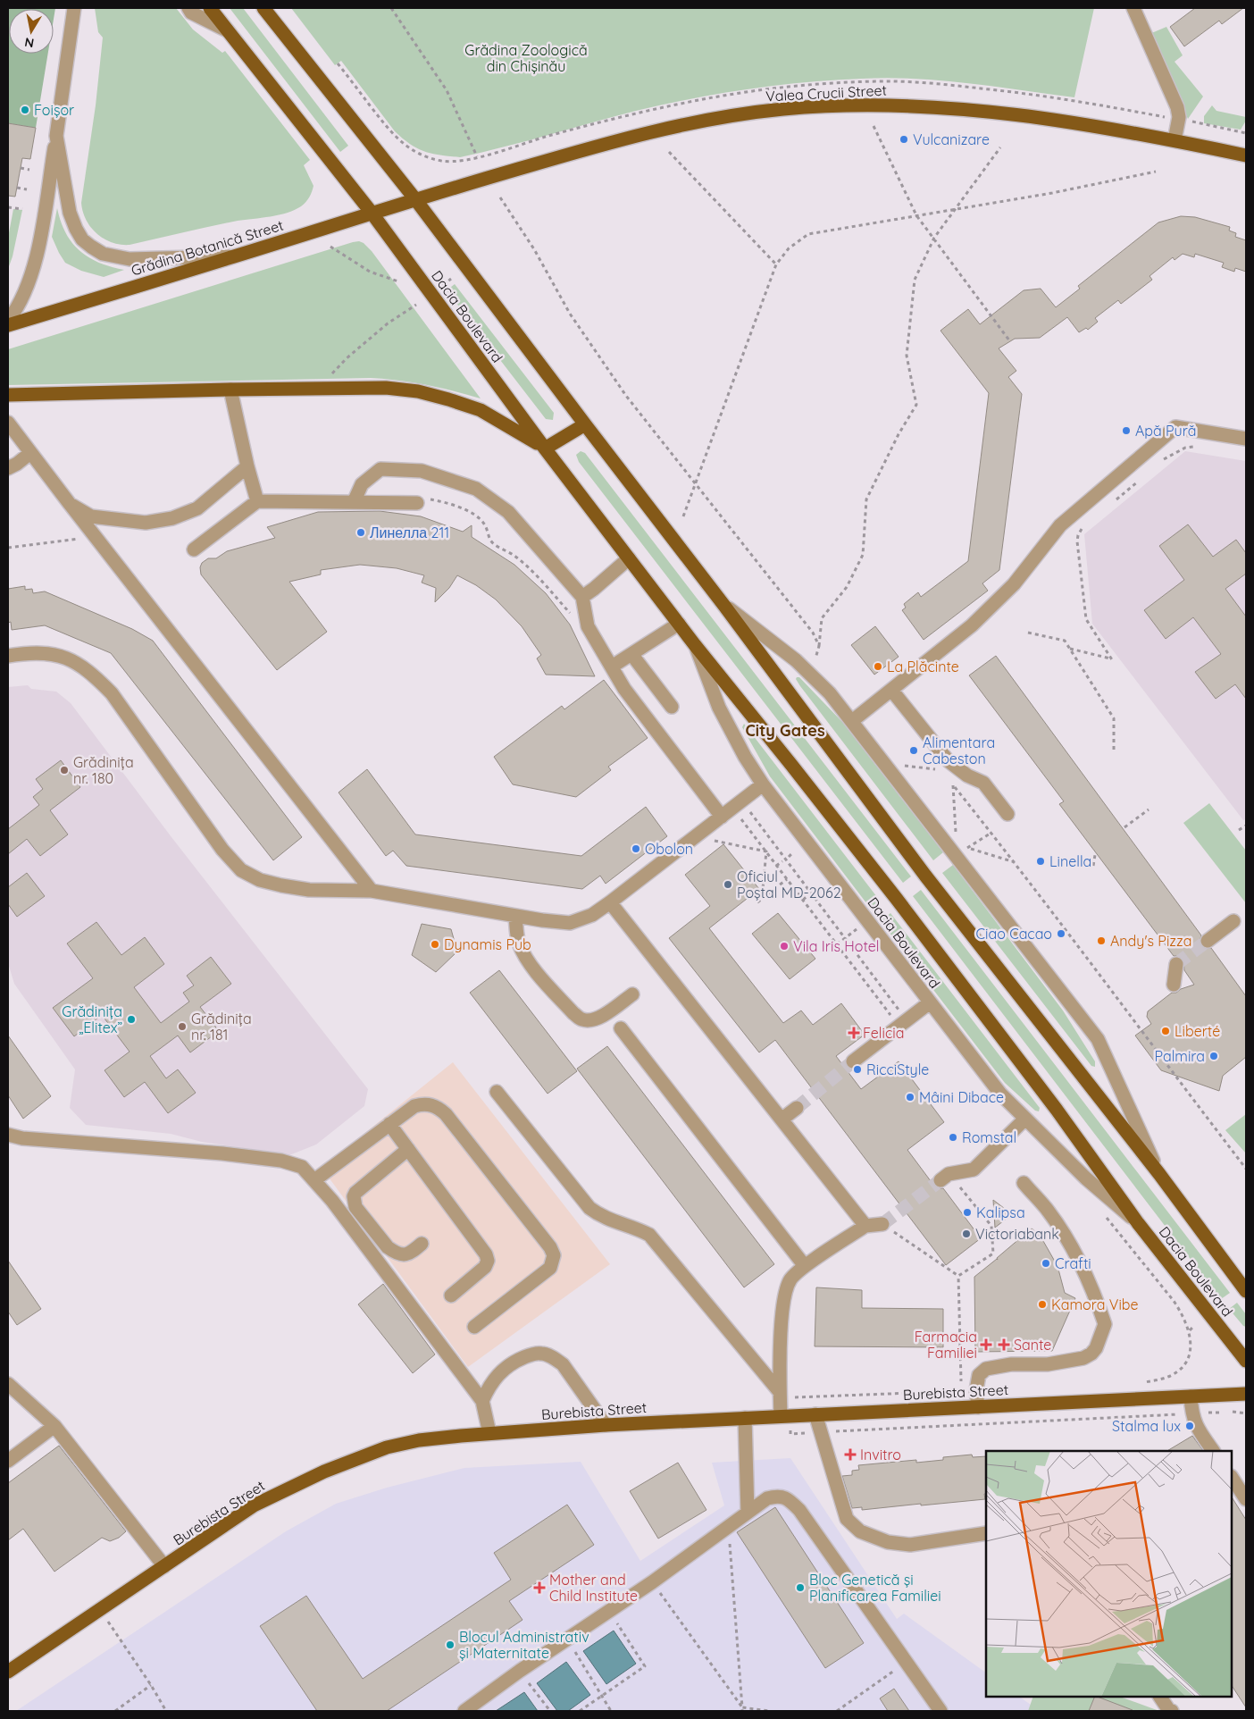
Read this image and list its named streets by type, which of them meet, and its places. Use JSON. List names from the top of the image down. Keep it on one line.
{"streets":{"main road":["Valea Crucii Street","Grădina Botanică Street","Dacia Boulevard","Burebista Street"]},"crossings":[["Valea Crucii Street","Grădina Botanică Street"],["Valea Crucii Street","Dacia Boulevard"],["Grădina Botanică Street","Dacia Boulevard"]],"districts":["City Gates"],"parks":["Grădina Zoologică din Chișinău"],"places":{"other":["Foișor","Vulcanizare","Apă Pură","Линелла 211","La Plăcinte","Alimentara Cabeston","Grădinița nr. 180","Obolon","Linella","Oficiul Poștal MD-2062","Ciao Cacao","Andy's Pizza","Dynamis Pub","Vila Iris Hotel","Grădinița „Elitex”","Grădinița nr. 181","Liberté","Palmira","RicciStyle","Mâini Dibace","Romstal","Kalipsa","Victoriabank","Crafti","Kamora Vibe","Stalma lux","Bloc Genetică și Planificarea Familiei","Blocul Administrativ și Maternitate"],"health":["Felicia","Farmacia Familiei","Sante","Invitro","Mother and Child Institute"]},"north":"bottom"}
